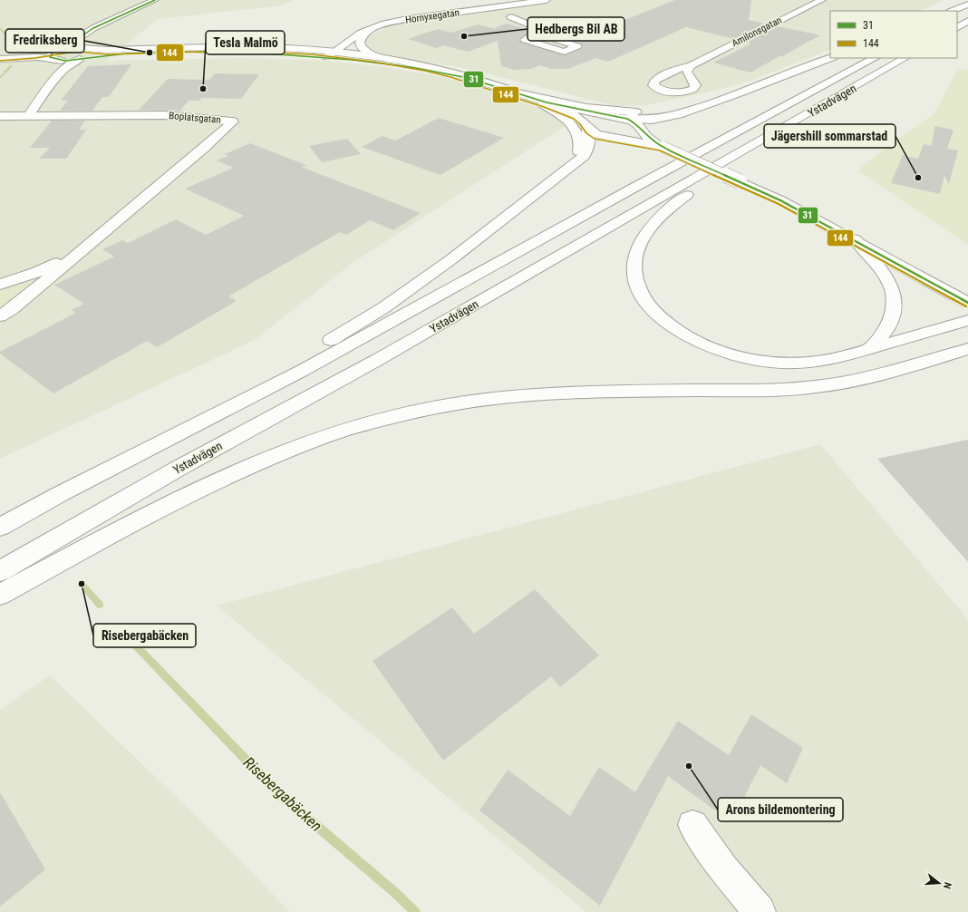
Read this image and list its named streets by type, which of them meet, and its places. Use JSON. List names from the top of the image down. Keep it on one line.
{"streets":{"main road":["Hornyxegatan","Amilonsgatan","Ystadvägen","Boplatsgatan"]},"water":["Risebergabäcken"],"places":["Hedbergs Bil AB","Fredriksberg","Tesla Malmö","Jägershill sommarstad","Risebergabäcken","Arons bildemontering"],"lines":["transit line 31","transit line 144"],"legend":["31","144"],"north":"right"}
